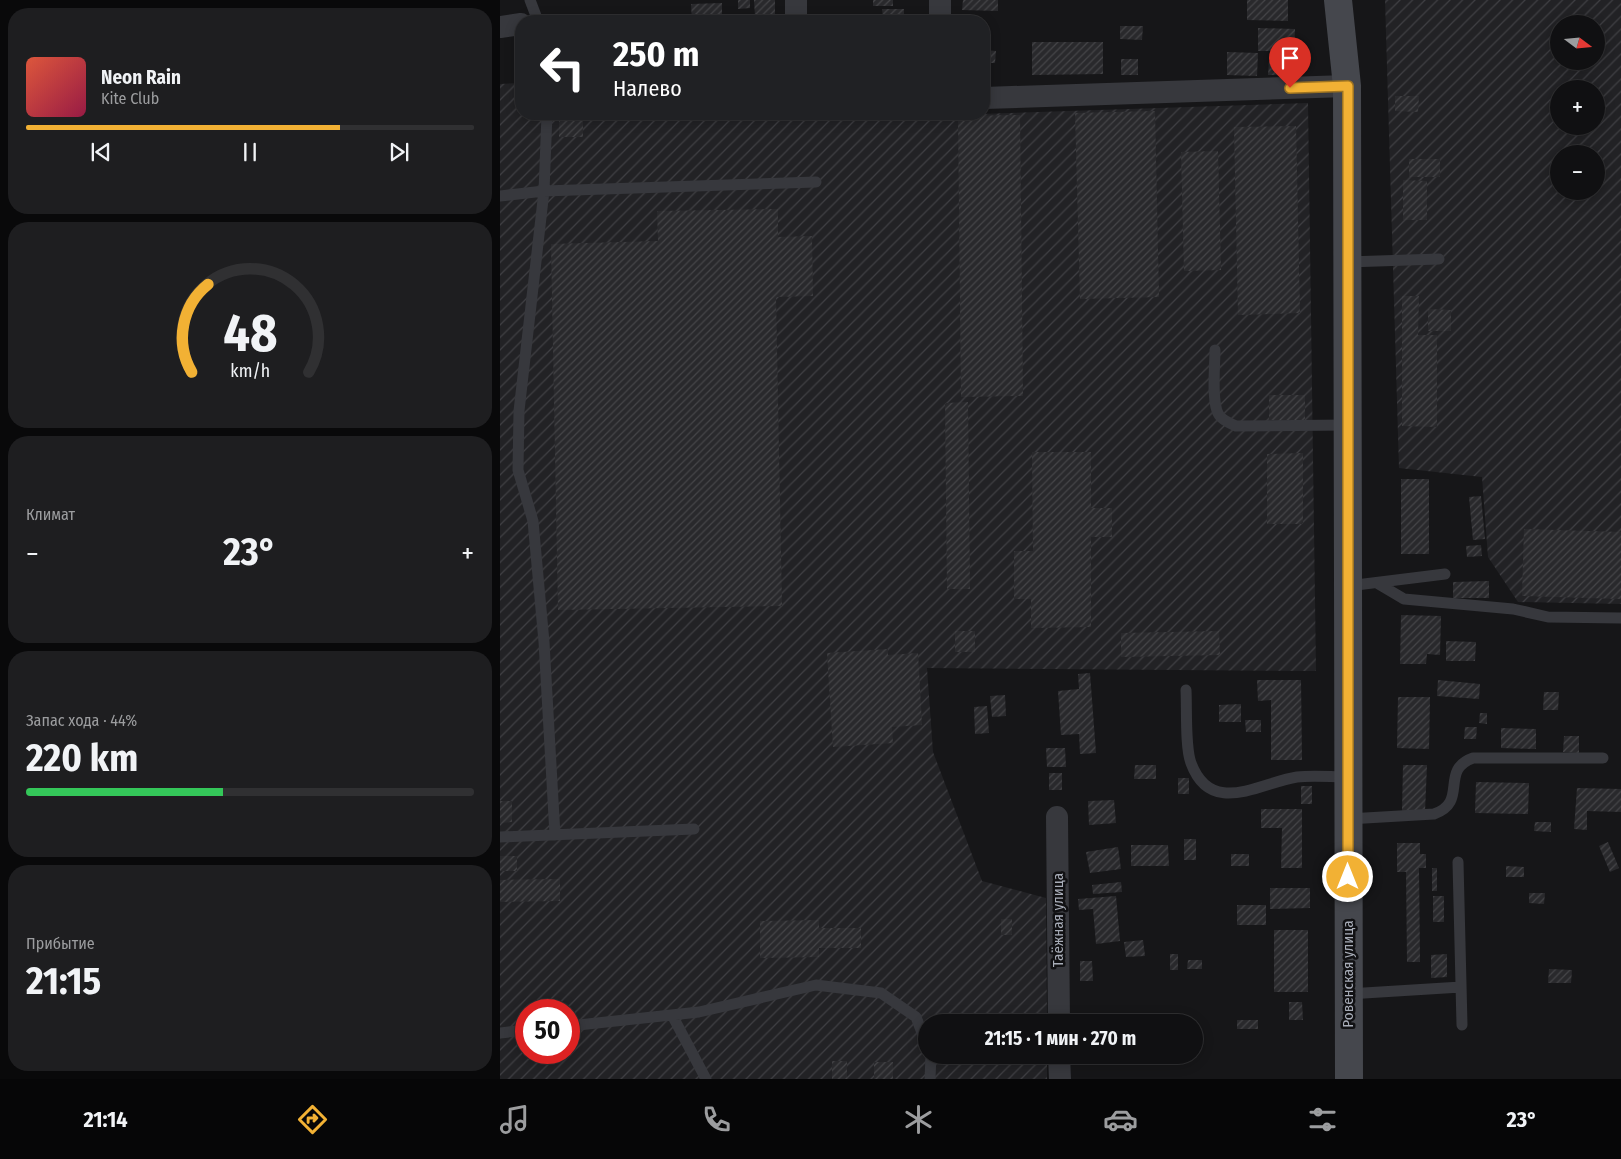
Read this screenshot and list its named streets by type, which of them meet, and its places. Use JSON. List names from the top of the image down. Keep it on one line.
{"streets":{"main road":["Ровенская улица"],"street":["Таёжная улица"]},"north":"right","page":{"map_buttons":["+","−"],"turn":["250 m","Налево"],"song":["Neon Rain","Kite Club"],"tile":["Климат",["Запас хода · 44%","220 km"],["Прибытие","21:15"]],"heat":["−","23°","+"],"limit":"50","trip":"21:15 · 1 мин · 270 m","tabs":["21:14","23°"],"gauge":["48","km/h"]}}
